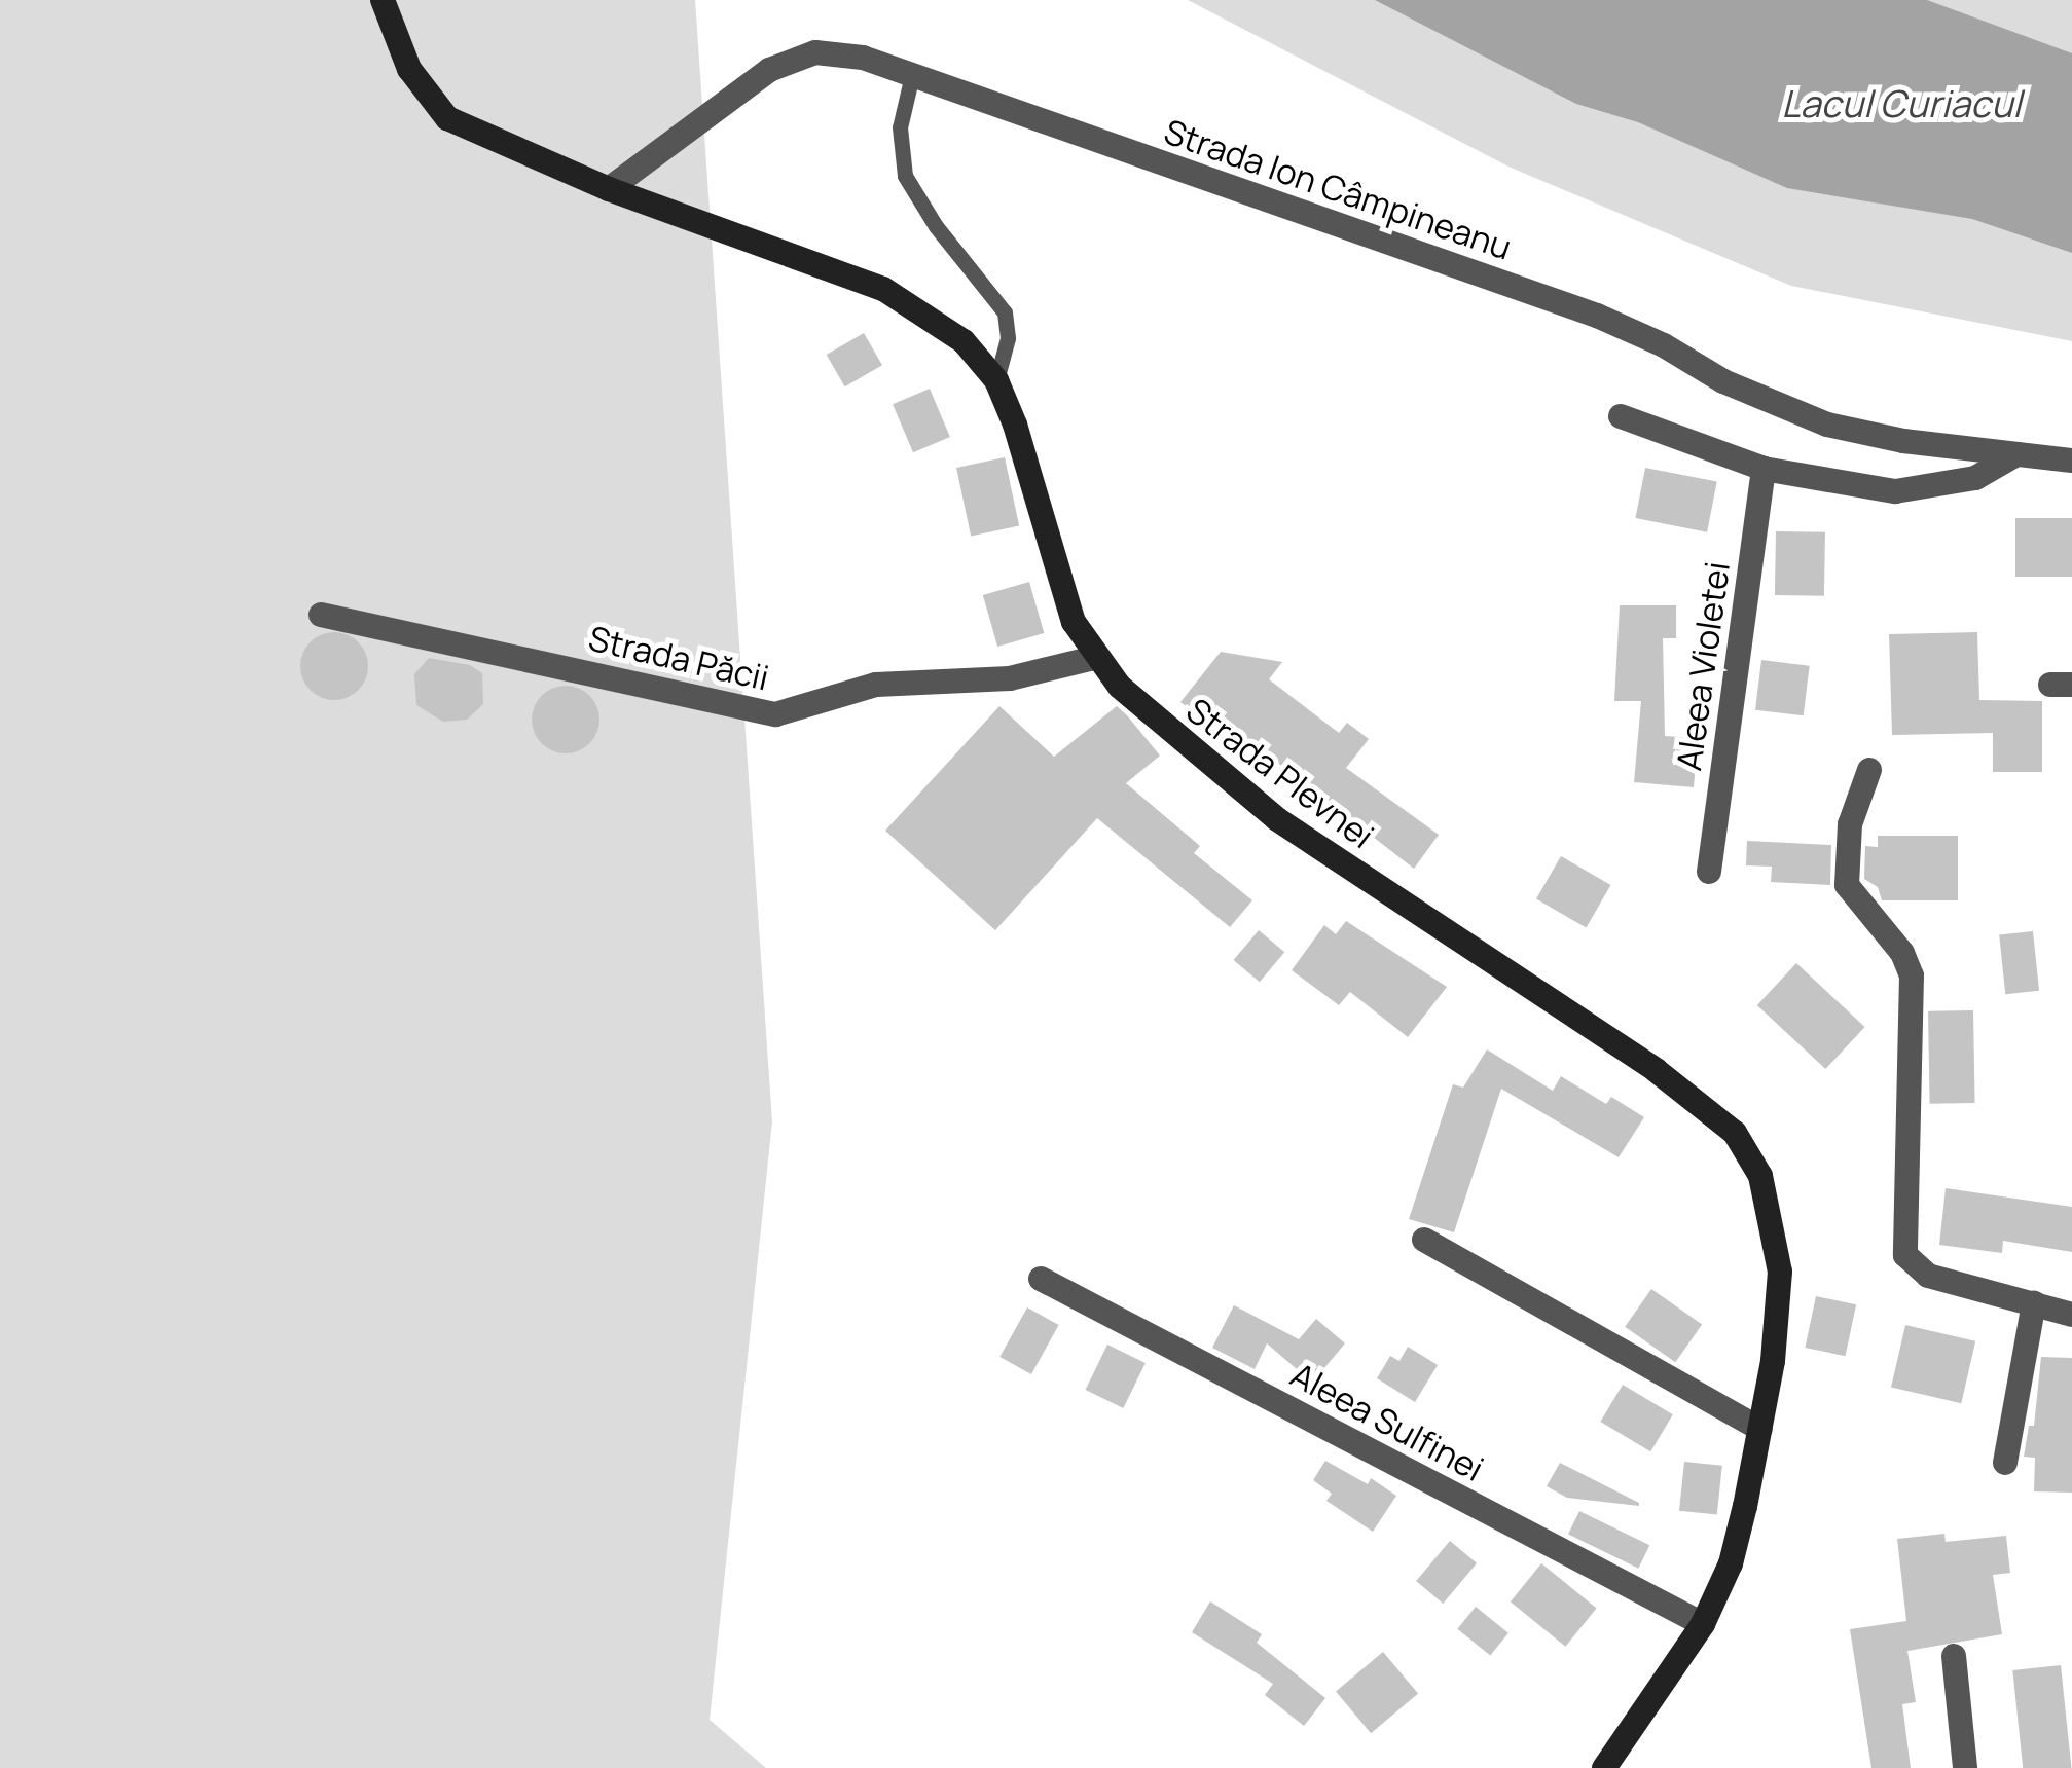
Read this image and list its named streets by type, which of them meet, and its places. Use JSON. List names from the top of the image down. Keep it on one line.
{"streets":{"main road":["Strada Plevnei"],"street":["Strada Ion Câmpineanu","Strada Păcii","Aleea Violetei","Aleea Sulfinei"]},"crossings":[["Strada Ion Câmpineanu","Strada Plevnei"],["Strada Păcii","Strada Plevnei"],["Strada Plevnei","Aleea Sulfinei"]],"water":["Lacul Curiacul"]}
